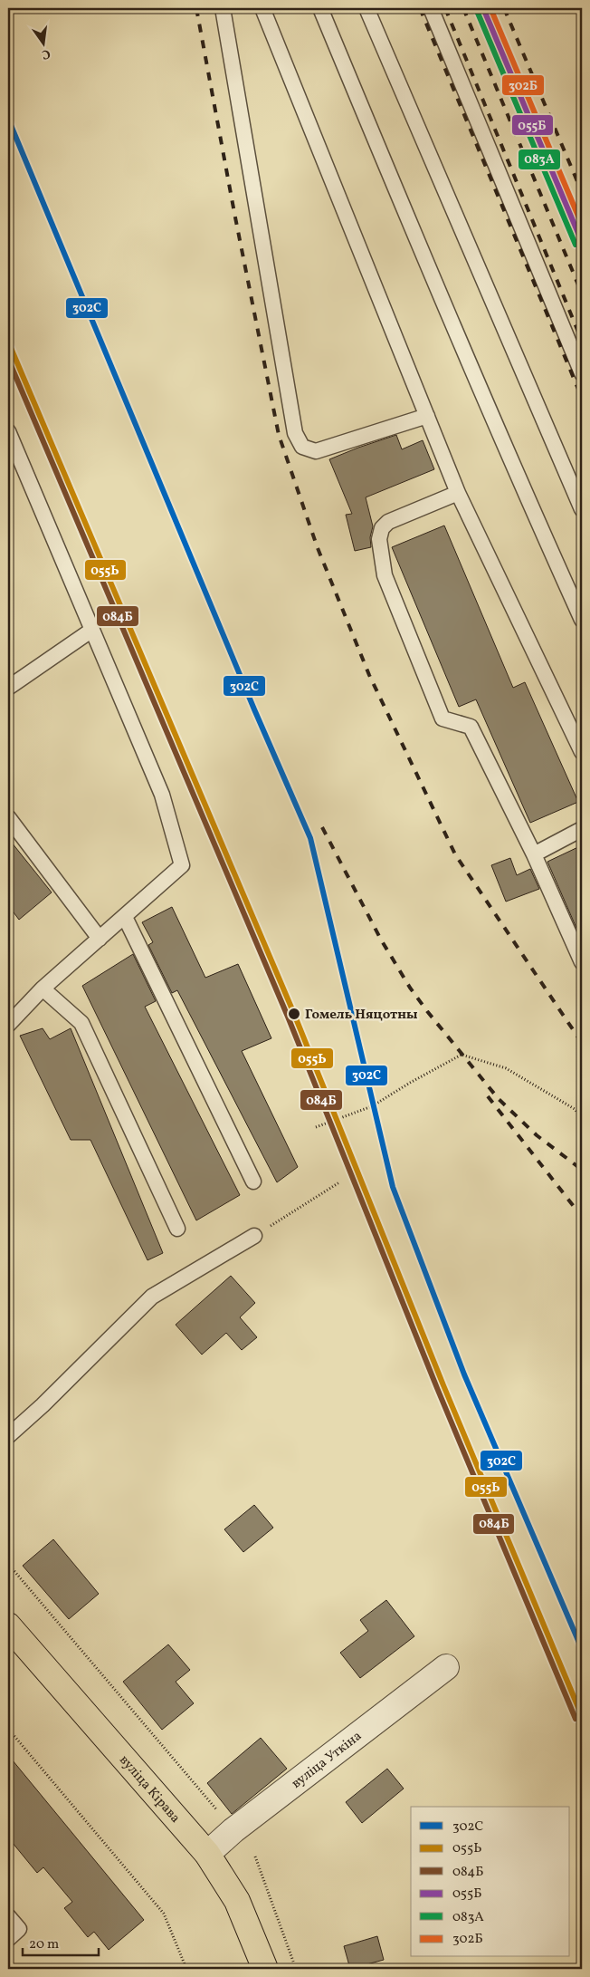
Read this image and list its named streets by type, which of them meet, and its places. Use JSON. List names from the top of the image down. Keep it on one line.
{"streets":{"main road":["вуліца Кірава"],"street":["вуліца Уткіна"]},"crossings":[["вуліца Уткіна","вуліца Кірава"]],"places":["Гомель Няцотны"],"lines":["transit line 055Б","transit line 302Б","transit line 083А","transit line 302С","transit line 055Ь","transit line 084Б"],"legend":["302С","055Ь","084Б","055Б","083А","302Б"],"scale_bar":"20 m","north":"bottom"}
